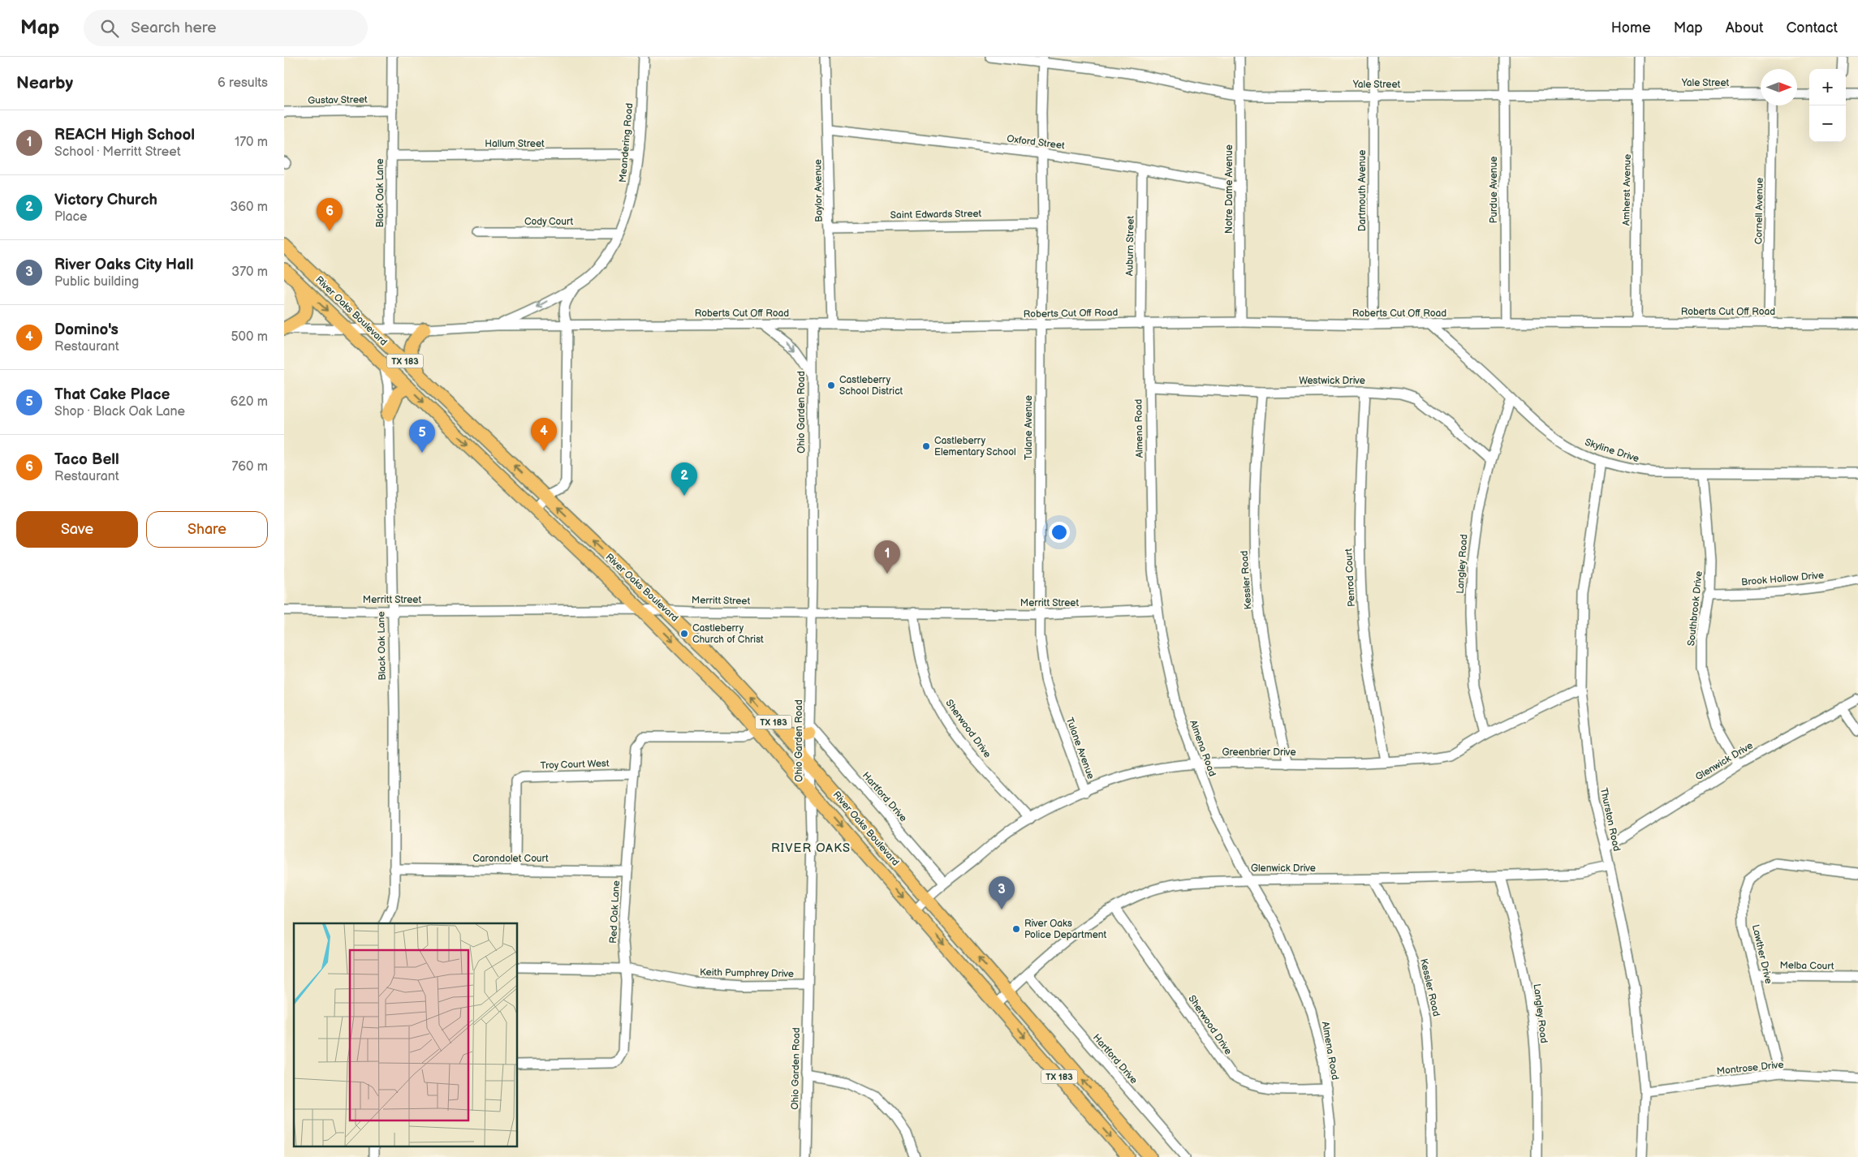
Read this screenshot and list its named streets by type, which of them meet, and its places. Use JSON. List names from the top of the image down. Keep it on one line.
{"streets":{"main road":["River Oaks Boulevard","TX 183"],"street":["Yale Street","Gustav Street","Oxford Street","Meandering Road","Hallum Street","Notre Dame Avenue","Purdue Avenue","Amherst Avenue","Baylor Avenue","Dartmouth Avenue","Black Oak Lane","Cornell Avenue","Saint Edwards Street","Cody Court","Auburn Street","Roberts Cut Off Road","Westwick Drive","Ohio Garden Road","Tulane Avenue","Almena Road","Skyline Drive","Langley Road","Penrod Court","Brook Hollow Drive","Kessler Road","Merritt Street","Southbrook Drive","Sherwood Drive","Greenbrier Drive","Glenwick Drive","Troy Court West","Hartford Drive","Thurston Road","Carondolet Court","Red Oak Lane","Lawther Drive","Melba Court","Keith Pumphrey Drive","Montrose Drive"]},"crossings":[["Yale Street","Notre Dame Avenue"],["Yale Street","Purdue Avenue"],["Yale Street","Amherst Avenue"],["Yale Street","Dartmouth Avenue"],["Yale Street","Tulane Avenue"],["Gustav Street","Black Oak Lane"],["Oxford Street","Notre Dame Avenue"],["Oxford Street","Baylor Avenue"],["Oxford Street","Auburn Street"],["Oxford Street","Tulane Avenue"],["Meandering Road","Hallum Street"],["Meandering Road","Cody Court"],["Meandering Road","River Oaks Boulevard"],["Meandering Road","Roberts Cut Off Road"],["Hallum Street","Black Oak Lane"],["Notre Dame Avenue","Roberts Cut Off Road"],["Purdue Avenue","Roberts Cut Off Road"],["Amherst Avenue","Roberts Cut Off Road"],["Baylor Avenue","Saint Edwards Street"],["Baylor Avenue","Roberts Cut Off Road"],["Dartmouth Avenue","Roberts Cut Off Road"],["Black Oak Lane","River Oaks Boulevard"],["Black Oak Lane","Roberts Cut Off Road"],["Black Oak Lane","Merritt Street"],["Black Oak Lane","Carondolet Court"],["Cornell Avenue","Roberts Cut Off Road"],["Saint Edwards Street","Tulane Avenue"],["Auburn Street","Roberts Cut Off Road"],["Auburn Street","Almena Road"],["River Oaks Boulevard","Roberts Cut Off Road"],["River Oaks Boulevard","Ohio Garden Road"],["River Oaks Boulevard","Merritt Street"],["River Oaks Boulevard","Greenbrier Drive"],["River Oaks Boulevard","Glenwick Drive"],["River Oaks Boulevard","Red Oak Lane"],["Roberts Cut Off Road","Ohio Garden Road"],["Roberts Cut Off Road","Tulane Avenue"],["Roberts Cut Off Road","Almena Road"],["Roberts Cut Off Road","Skyline Drive"],["Westwick Drive","Almena Road"],["Westwick Drive","Langley Road"],["Westwick Drive","Penrod Court"],["Westwick Drive","Kessler Road"],["Ohio Garden Road","Merritt Street"],["Ohio Garden Road","Hartford Drive"],["Ohio Garden Road","Keith Pumphrey Drive"],["Tulane Avenue","Merritt Street"],["Tulane Avenue","Greenbrier Drive"],["Almena Road","Merritt Street"],["Almena Road","Sherwood Drive"],["Almena Road","Greenbrier Drive"],["Almena Road","Glenwick Drive"],["Skyline Drive","Langley Road"],["Skyline Drive","Southbrook Drive"],["Skyline Drive","Thurston Road"],["Langley Road","Greenbrier Drive"],["Langley Road","Glenwick Drive"],["Penrod Court","Greenbrier Drive"],["Brook Hollow Drive","Southbrook Drive"],["Kessler Road","Greenbrier Drive"],["Kessler Road","Glenwick Drive"],["Merritt Street","Sherwood Drive"],["Southbrook Drive","Glenwick Drive"],["Sherwood Drive","Greenbrier Drive"],["Sherwood Drive","Glenwick Drive"],["Greenbrier Drive","Hartford Drive"],["Greenbrier Drive","Thurston Road"],["Glenwick Drive","Hartford Drive"],["Glenwick Drive","Thurston Road"],["Troy Court West","Carondolet Court"],["Troy Court West","Red Oak Lane"],["Thurston Road","Montrose Drive"],["Carondolet Court","Red Oak Lane"],["Red Oak Lane","Keith Pumphrey Drive"],["Lawther Drive","Melba Court"],["Lawther Drive","Montrose Drive"]],"districts":["RIVER OAKS"],"places":["Castleberry School District","Castleberry Elementary School","Castleberry Church of Christ","River Oaks Police Department"],"north":"right","page":{"header":"Map","search":"Search here","nav":["Home","Map","About","Contact"],"heading":["Nearby","6 results"],"map_buttons":["+","−"],"list":[{"mark":"1","name":"REACH High School","note":"School · Merritt Street","value":"170 m"},{"mark":"2","name":"Victory Church","note":"Place","value":"360 m"},{"mark":"3","name":"River Oaks City Hall","note":"Public building","value":"370 m"},{"mark":"4","name":"Domino's","note":"Restaurant","value":"500 m"},{"mark":"5","name":"That Cake Place","note":"Shop · Black Oak Lane","value":"620 m"},{"mark":"6","name":"Taco Bell","note":"Restaurant","value":"760 m"}],"pins":["6","4","5","2","1","3"],"buttons":["Save","Share"]}}
